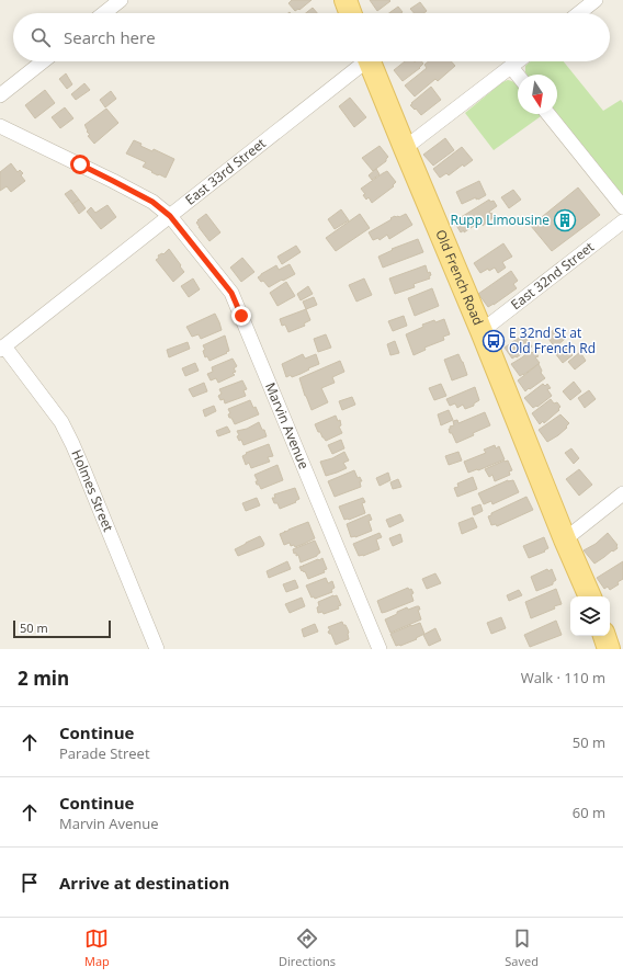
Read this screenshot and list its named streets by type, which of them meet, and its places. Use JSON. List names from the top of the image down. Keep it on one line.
{"streets":{"main road":["Old French Road"],"street":["East 33rd Street","East 32nd Street","Marvin Avenue","Holmes Street"]},"crossings":[["East 33rd Street","Marvin Avenue"],["East 33rd Street","Holmes Street"],["East 32nd Street","Old French Road"]],"places":{"building":["Rupp Limousine"],"bus stop":["E 32nd St at Old French Rd"]},"scale_bar":"50 m","north":"bottom","page":{"search":"Search here","scale":"50 m","heading":["2 min","Walk · 110 m"],"list":[["Continue","Parade Street","50 m"],["Continue","Marvin Avenue","60 m"],"Arrive at destination"],"nav":["Map","Directions","Saved"]}}
